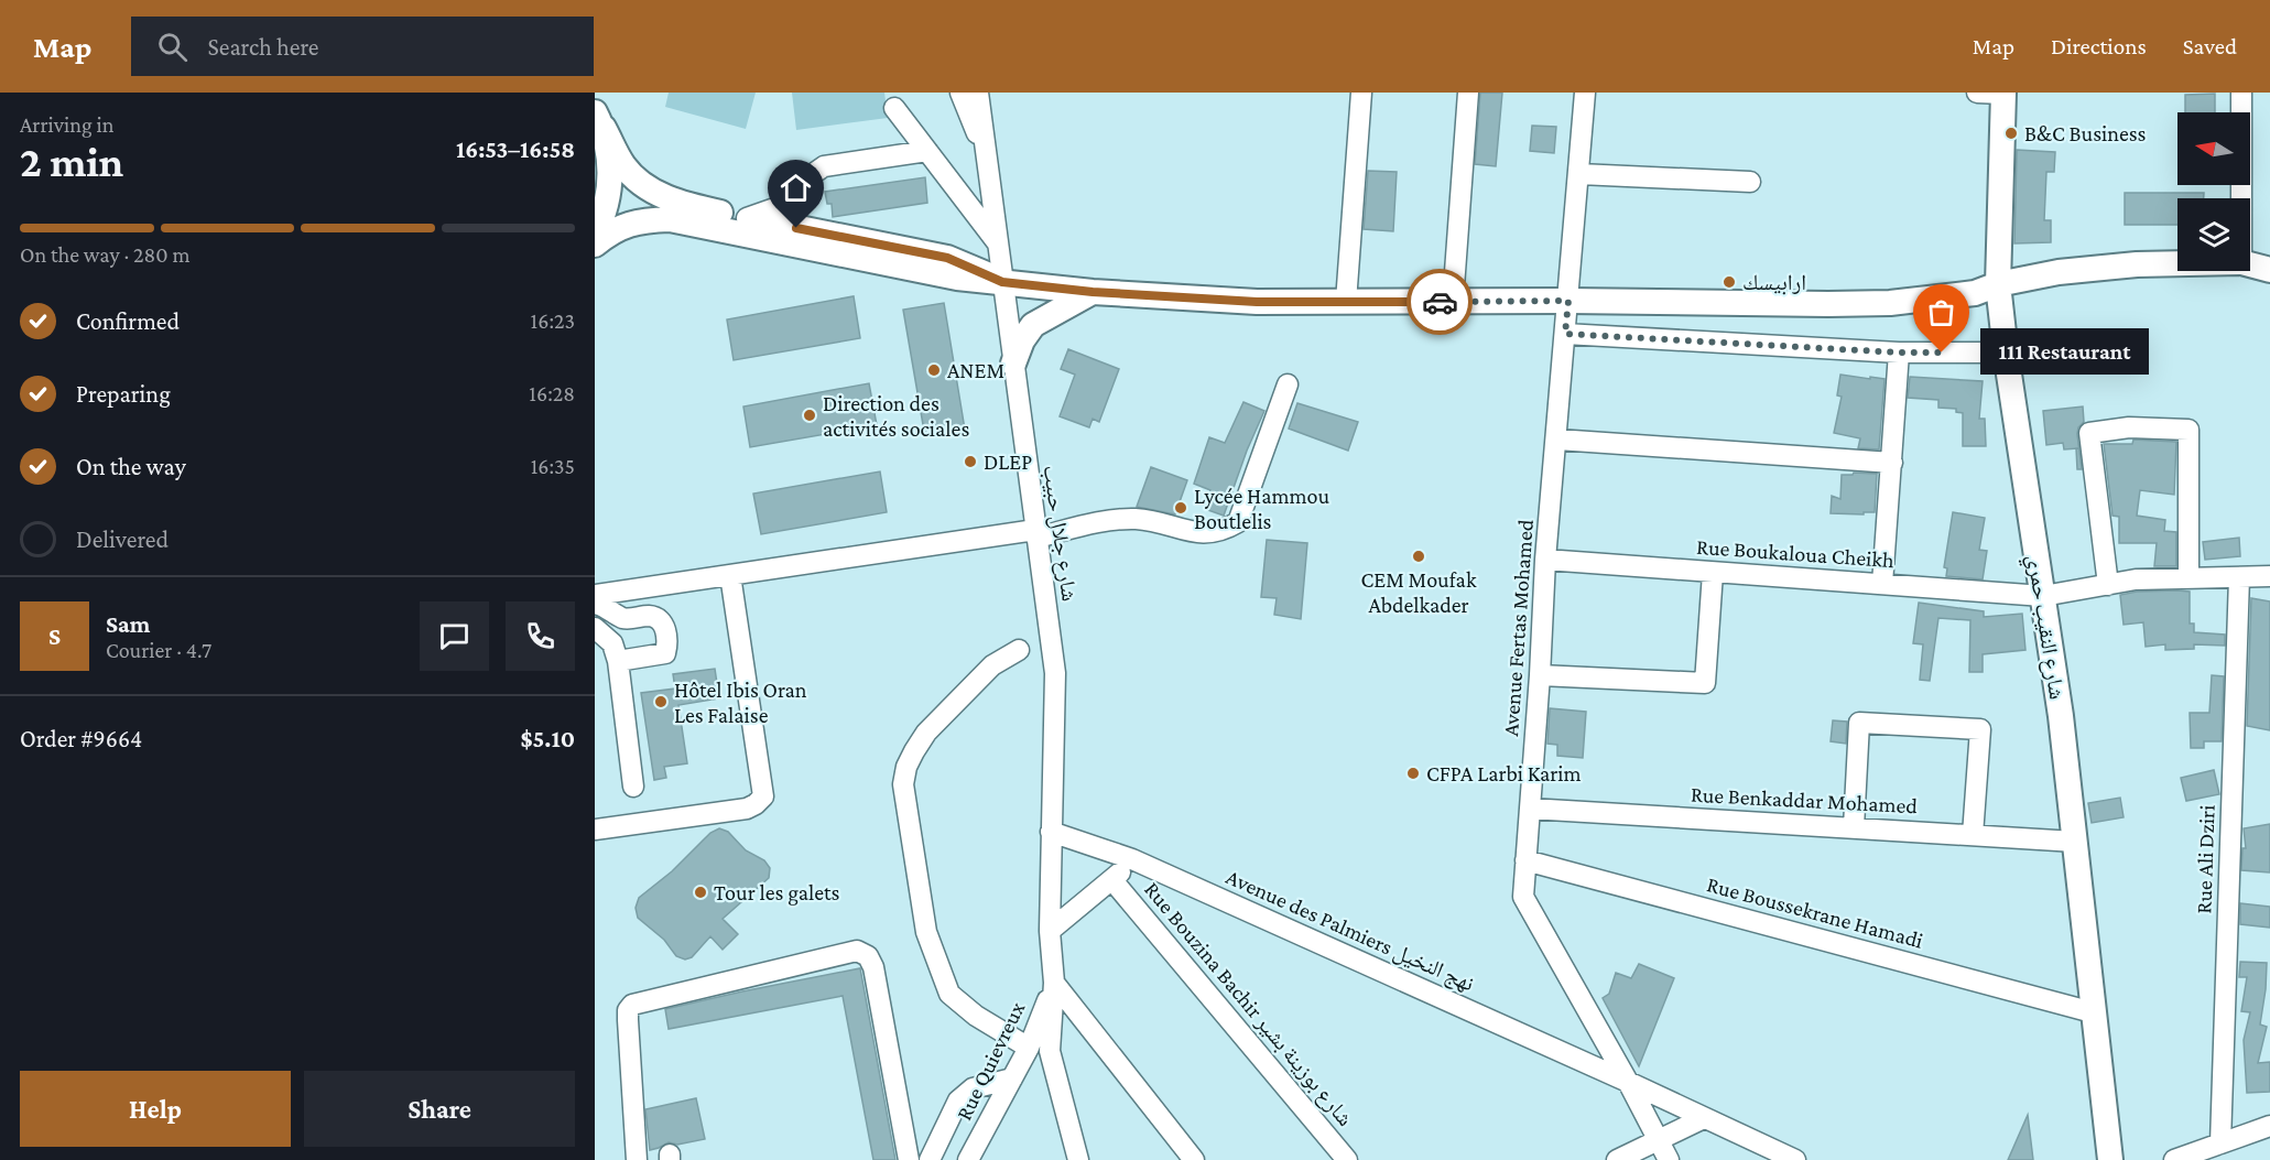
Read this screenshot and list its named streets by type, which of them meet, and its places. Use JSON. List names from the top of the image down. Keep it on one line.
{"streets":{"main road":["شارع النقيب حمري"],"street":["شارع جلال حبيب","Rue Boukaloua Cheikh","Avenue Fertas Mohamed","Rue Benkaddar Mohamed","Rue Ali Dziri","Rue Boussekrane Hamadi","Avenue des Palmiers نهج النخيل","Rue Bouzina Bachir شارع بوزينة بشير","Rue Quievreux"]},"crossings":[["شارع جلال حبيب","Avenue des Palmiers نهج النخيل"],["شارع جلال حبيب","Rue Quievreux"],["Rue Boukaloua Cheikh","شارع النقيب حمري"],["Rue Boukaloua Cheikh","Avenue Fertas Mohamed"],["Rue Boukaloua Cheikh","Rue Ali Dziri"],["شارع النقيب حمري","Rue Benkaddar Mohamed"],["شارع النقيب حمري","Rue Boussekrane Hamadi"],["Avenue Fertas Mohamed","Rue Benkaddar Mohamed"],["Avenue Fertas Mohamed","Rue Boussekrane Hamadi"],["Avenue Fertas Mohamed","Avenue des Palmiers نهج النخيل"]],"places":["B&C Business","ارابيسك","111 Restaurant","ANEM","Direction des activités sociales","DLEP","Lycée Hammou Boutlelis","CEM Moufak Abdelkader","Hôtel Ibis Oran Les Falaise","CFPA Larbi Karim","Tour les galets"],"north":"left","page":{"header":"Map","search":"Search here","nav":["Map","Directions","Saved"],"heading":["2 min","Arriving in","16:53–16:58"],"panel":["Sam","Courier · 4.7","Order #9664","$5.10"],"bar":"On the way · 280 m","list":[["Confirmed","16:23"],["Preparing","16:28"],["On the way","16:35"],"Delivered"],"bubble":"111 Restaurant","round":"S","buttons":["Help","Share"]}}
